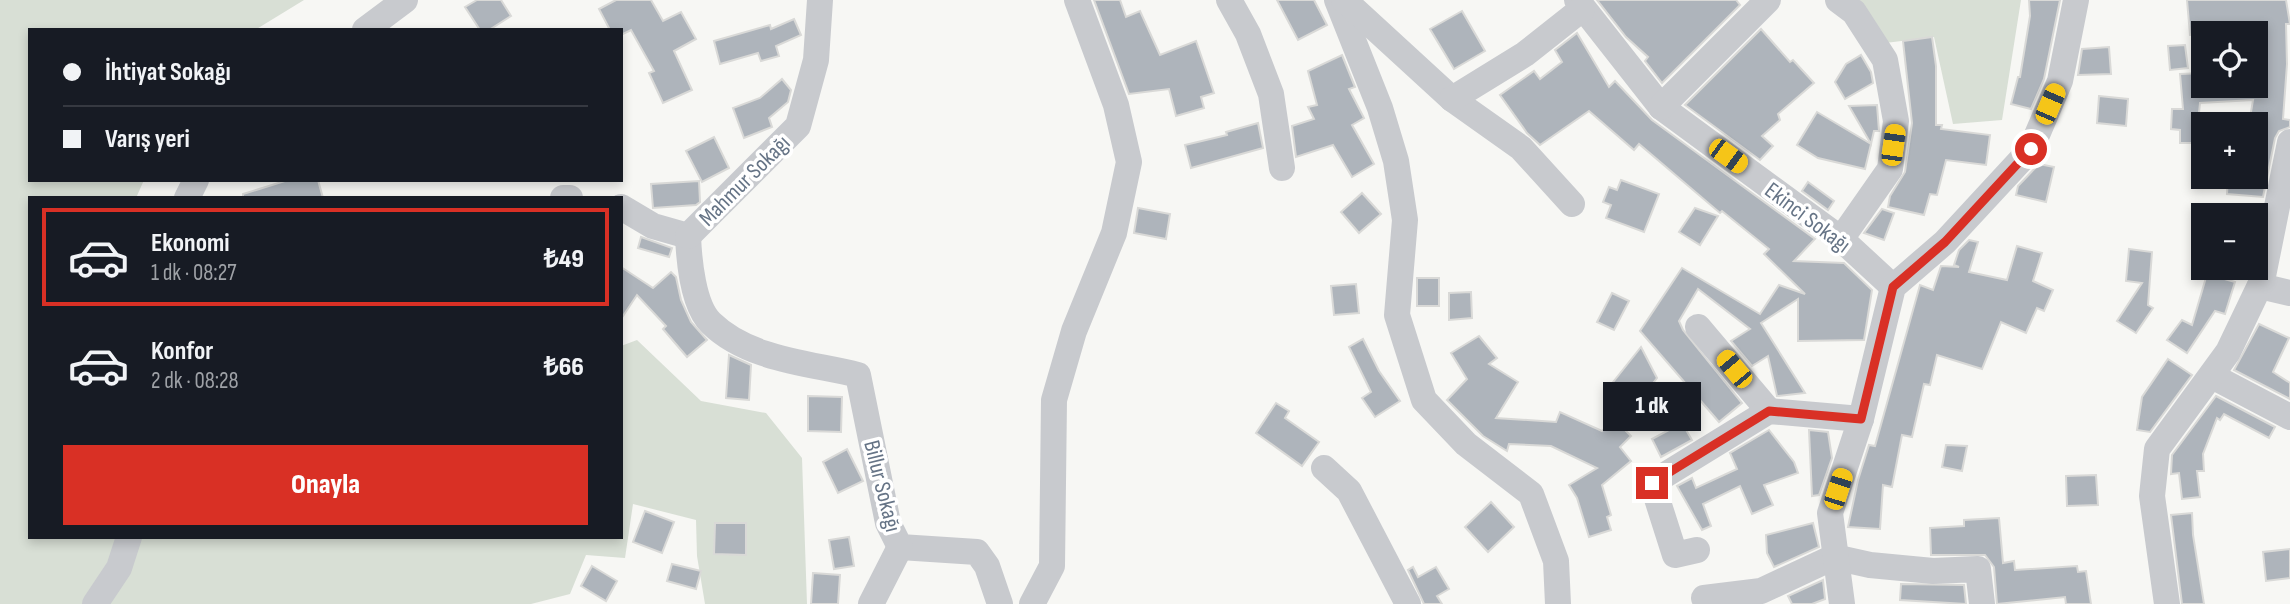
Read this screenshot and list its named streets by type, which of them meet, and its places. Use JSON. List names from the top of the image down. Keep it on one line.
{"streets":{"street":["Mahmur Sokağı","Ekinci Sokağı","Billur Sokağı"]},"crossings":[["Mahmur Sokağı","Billur Sokağı"]],"page":{"map_buttons":["+","−"],"banner":["İhtiyat Sokağı","Varış yeri"],"list":[{"name":"Ekonomi","note":"1 dk · 08:27","value":"₺49"},{"name":"Konfor","note":"2 dk · 08:28","value":"₺66"}],"bubble":"1 dk","buttons":"Onayla"}}
